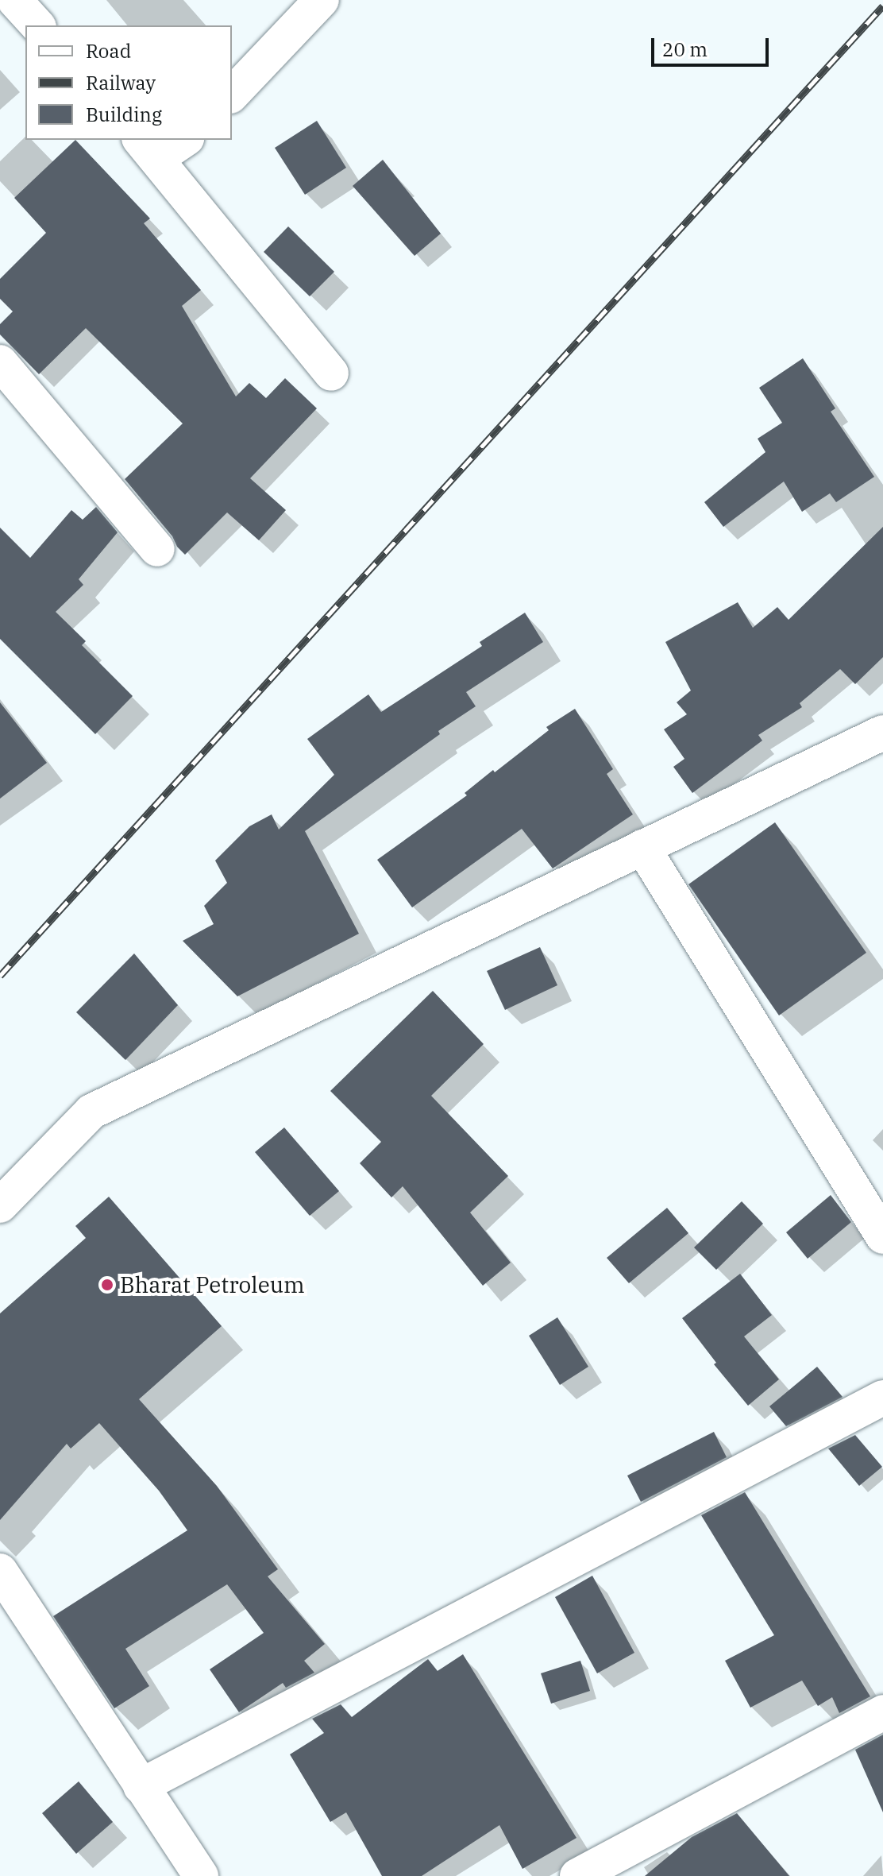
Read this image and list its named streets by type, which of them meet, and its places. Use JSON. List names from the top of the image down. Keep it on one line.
{"places":["Bharat Petroleum"],"legend":["Road","Railway","Building"],"scale_bar":"20 m"}
